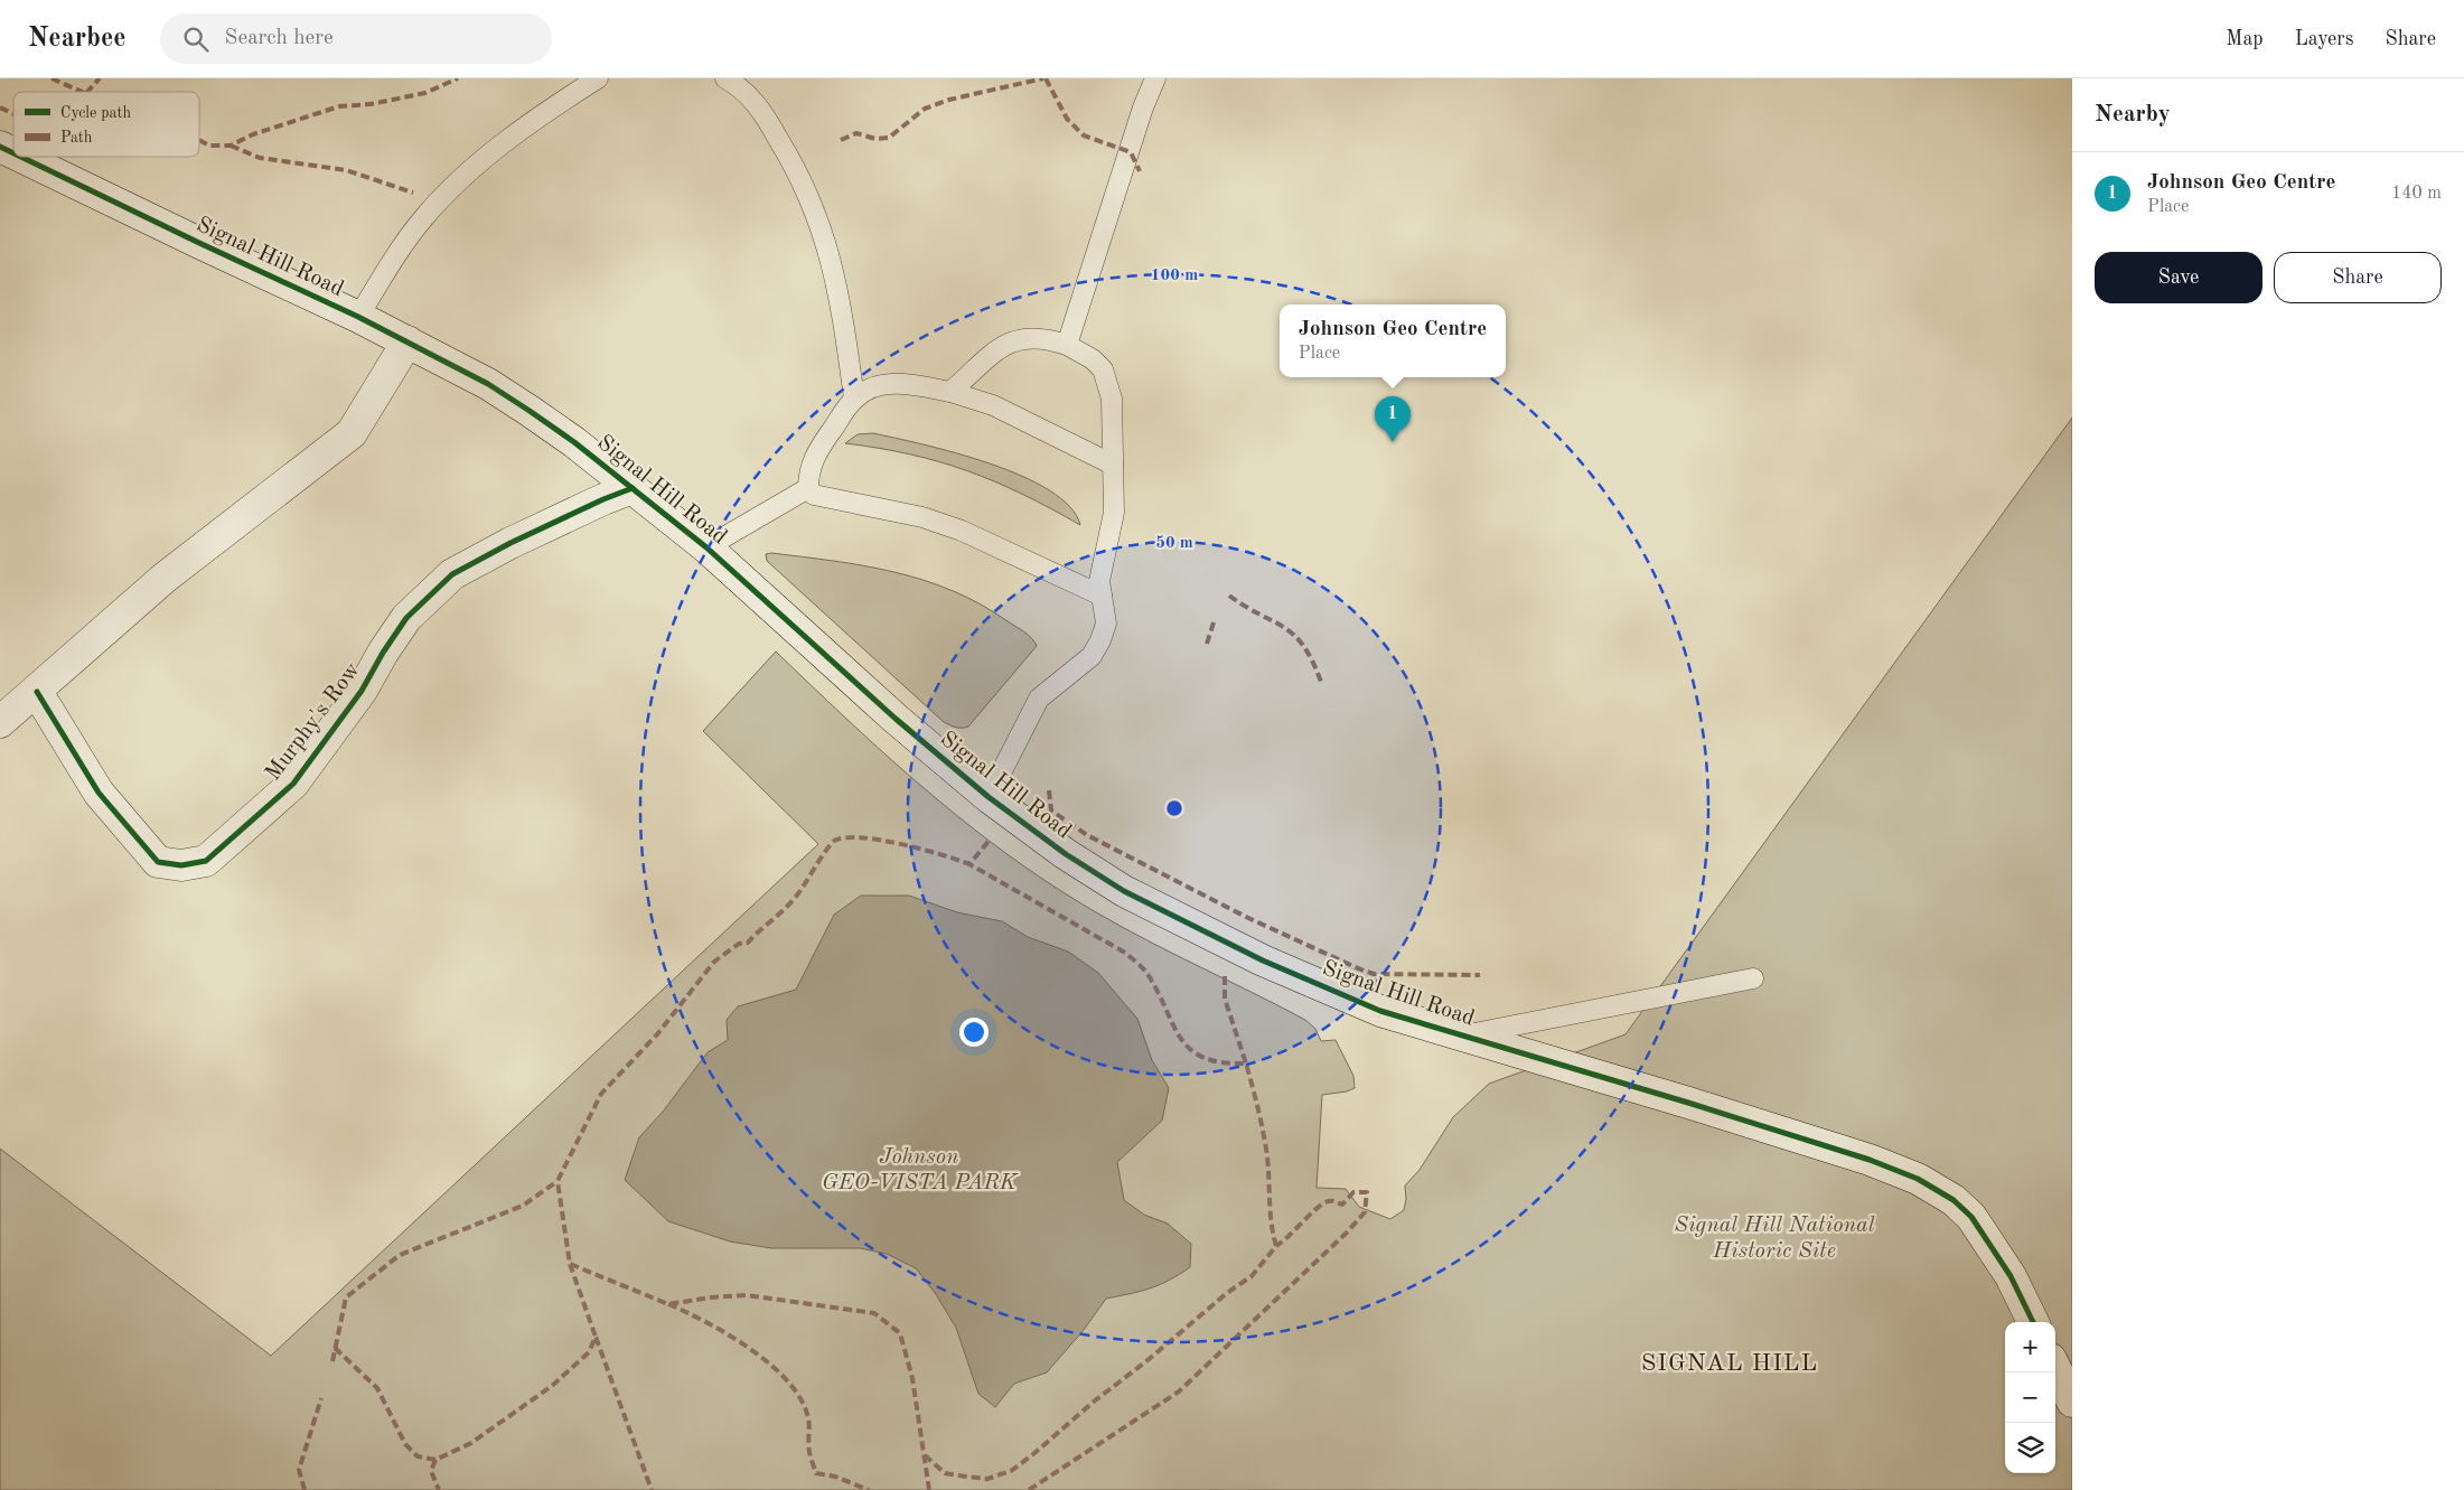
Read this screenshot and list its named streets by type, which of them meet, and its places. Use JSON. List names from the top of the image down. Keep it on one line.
{"streets":{"street":["Signal Hill Road","Murphy's Row"]},"crossings":[["Signal Hill Road","Murphy's Row"]],"districts":["SIGNAL HILL"],"parks":["Johnson GEO-VISTA PARK","Signal Hill National Historic Site"],"legend":["Cycle path","Path"],"page":{"header":"Nearbee","search":"Search here","nav":["Map","Layers","Share"],"heading":"Nearby","list":[{"mark":"1","name":"Johnson Geo Centre","note":"Place","value":"140 m"}],"buttons":["Save","Share"],"popup":["Johnson Geo Centre","Place"],"pins":"1","map_buttons":["+","−"]},"rings":["100 m","50 m"]}
